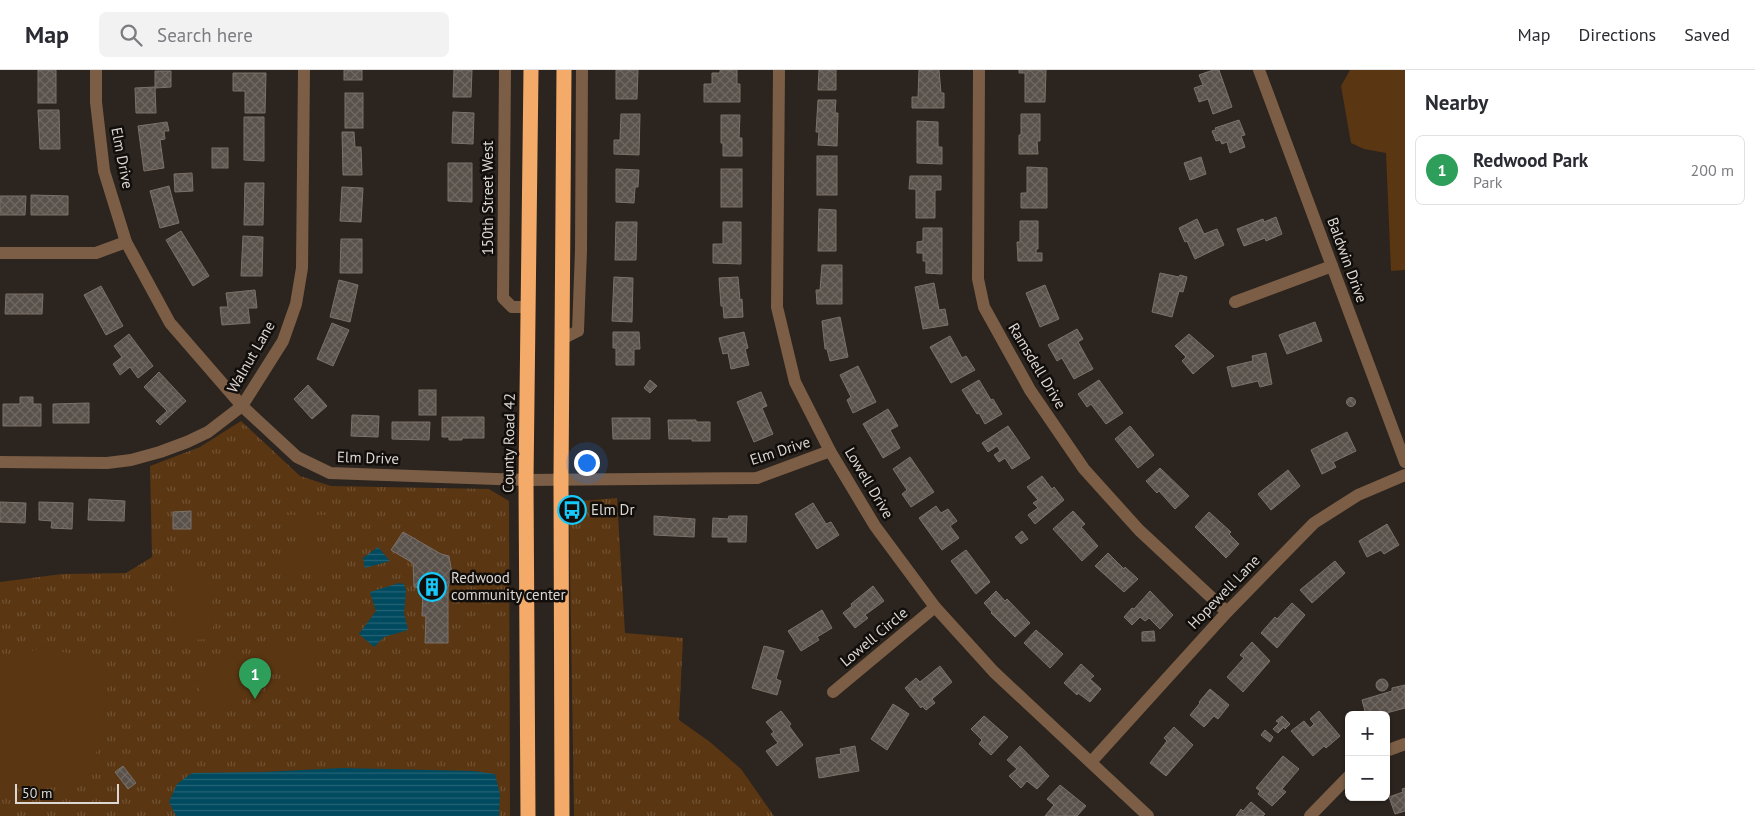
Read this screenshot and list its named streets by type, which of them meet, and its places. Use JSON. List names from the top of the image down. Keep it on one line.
{"streets":{"highway":["County Road 42"],"street":["Elm Drive","150th Street West","Baldwin Drive","Walnut Lane","Ramsdell Drive","Lowell Drive","Hopewell Lane","Lowell Circle"]},"crossings":[["Elm Drive","Walnut Lane"],["Elm Drive","County Road 42"],["Elm Drive","Lowell Drive"],["150th Street West","County Road 42"],["Ramsdell Drive","Hopewell Lane"],["Lowell Drive","Hopewell Lane"],["Lowell Drive","Lowell Circle"]],"places":{"bus stop":["Elm Dr"],"building":["Redwood community center"]},"scale_bar":"50 m","page":{"header":"Map","search":"Search here","nav":["Map","Directions","Saved"],"heading":"Nearby","list":[{"mark":"1","name":"Redwood Park","note":"Park","value":"200 m"}],"pins":"1","map_buttons":["+","−"],"scale":"50 m"}}
